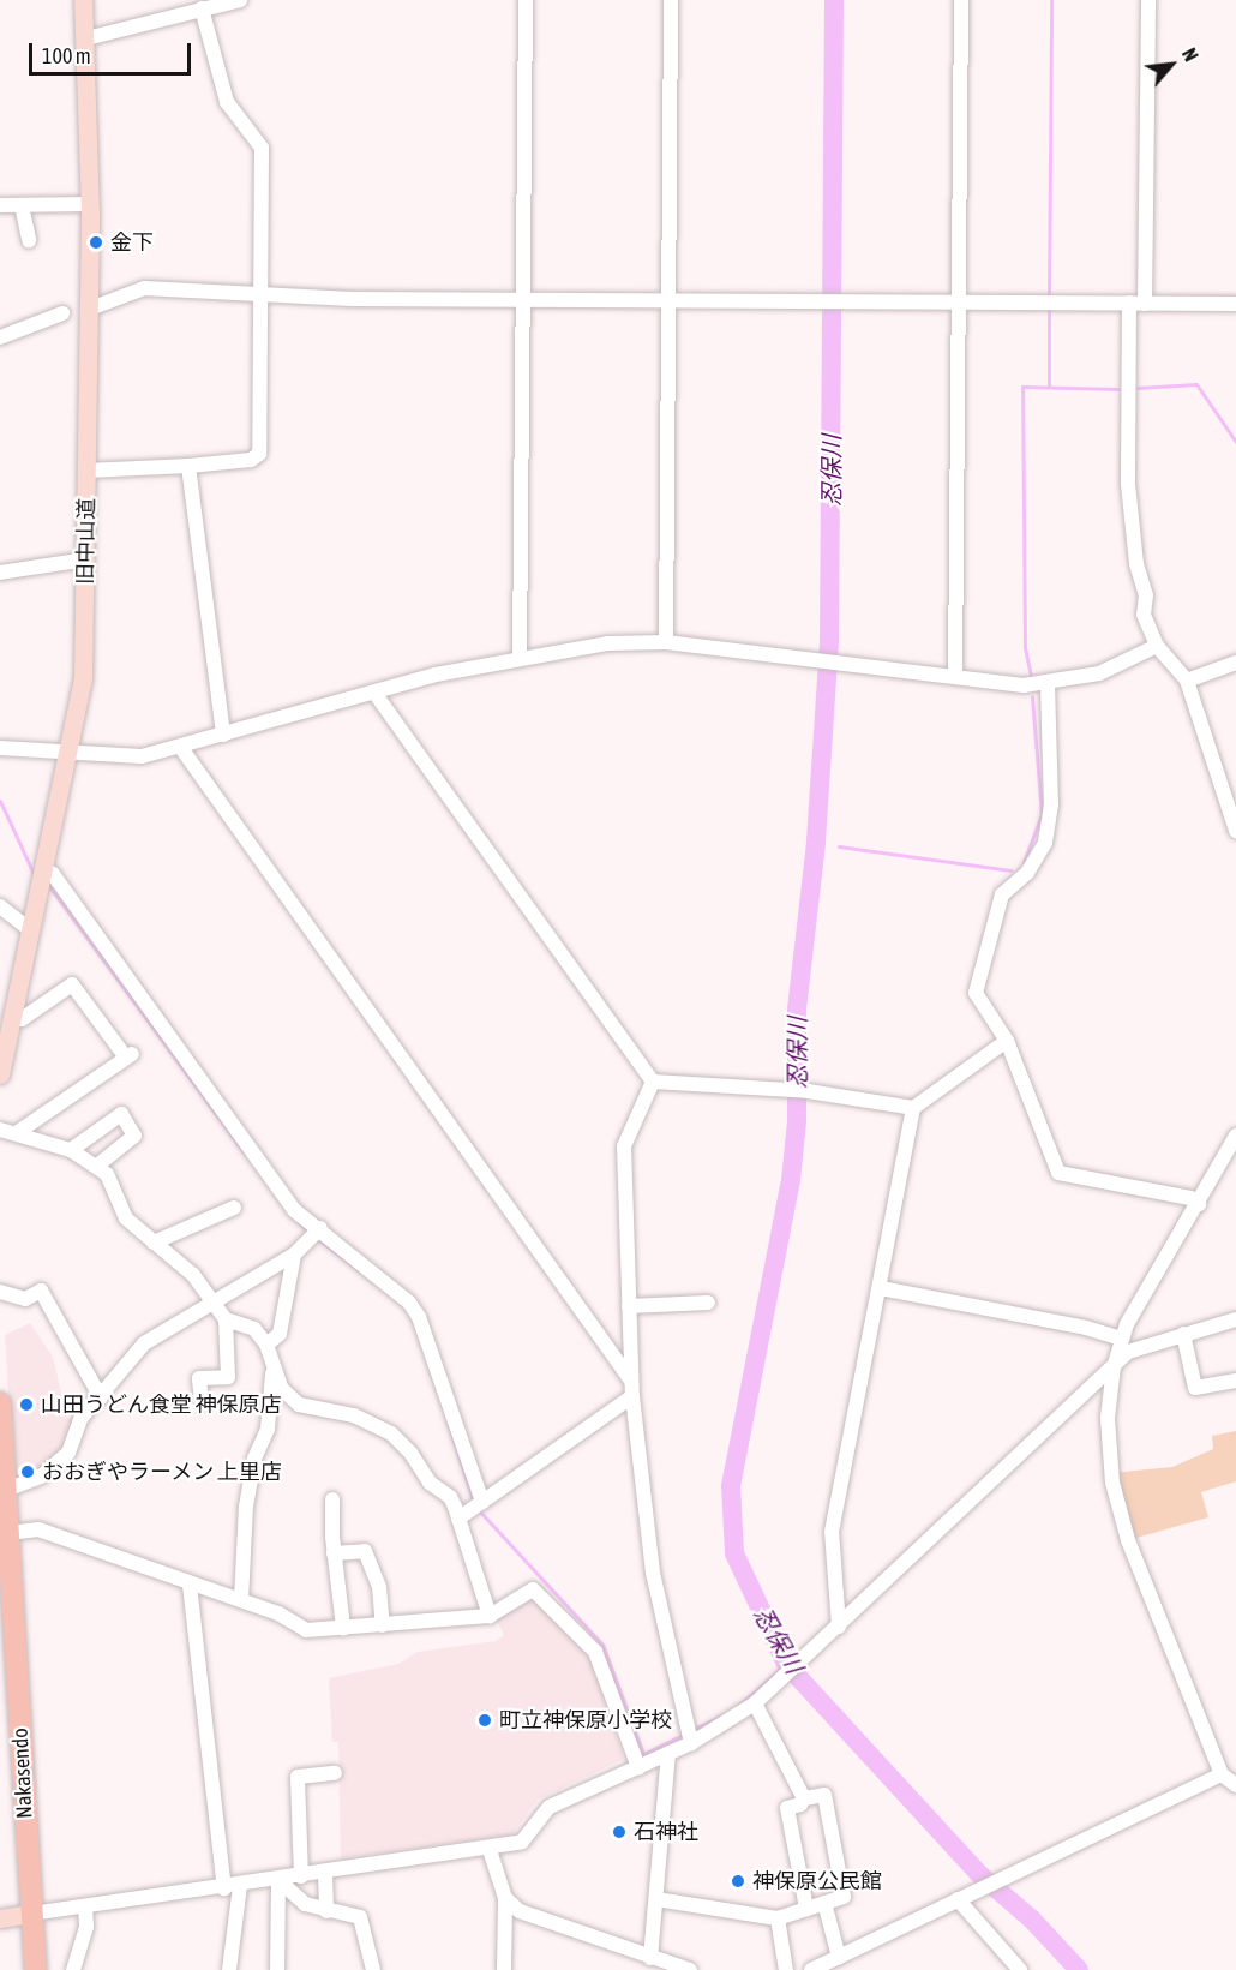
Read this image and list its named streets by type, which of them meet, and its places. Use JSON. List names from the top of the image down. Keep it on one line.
{"streets":{"highway":["Nakasendo"],"main road":["旧中山道"]},"water":["忍保川"],"places":["金下","山田うどん食堂 神保原店","おおぎやラーメン 上里店","町立神保原小学校","石神社","神保原公民館"],"scale_bar":"100 m","north":"top right"}
